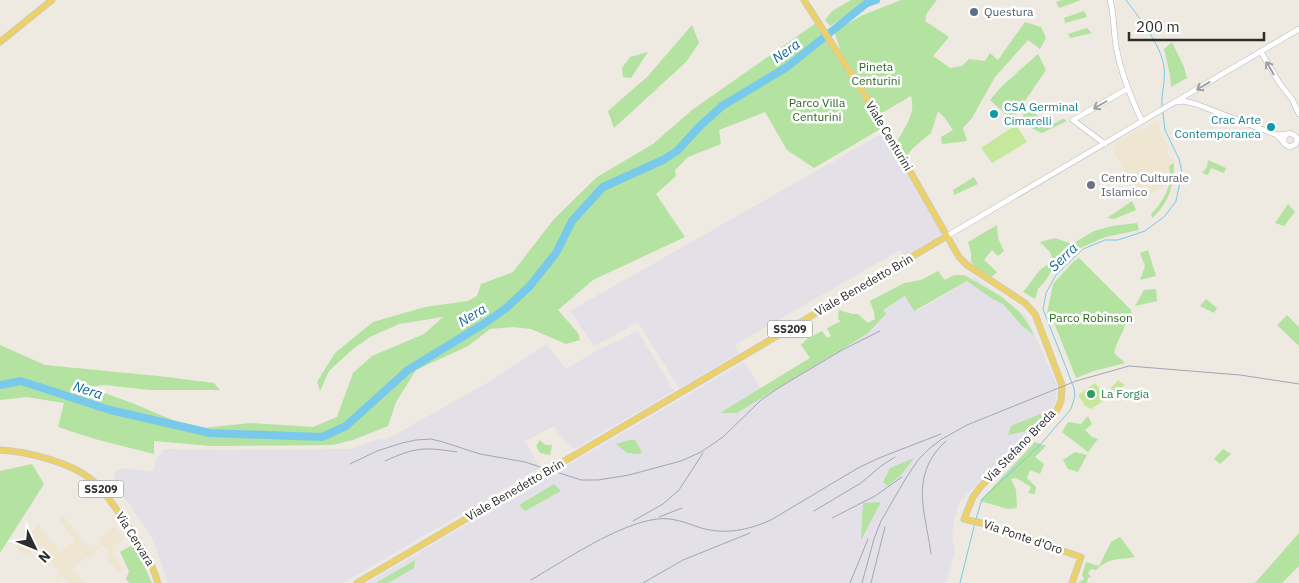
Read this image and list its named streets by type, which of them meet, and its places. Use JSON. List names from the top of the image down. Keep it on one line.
{"streets":{"main road":["Viale Centurini","Viale Benedetto Brin","SS209","Via Stefano Breda","Via Ponte d'Oro","Via Cervara"]},"crossings":[["Viale Centurini","Viale Benedetto Brin"],["Viale Centurini","Via Stefano Breda"],["Viale Benedetto Brin","Via Stefano Breda"],["Via Stefano Breda","Via Ponte d'Oro"]],"water":["Nera","Serra"],"parks":["Pineta Centurini","Parco Villa Centurini","Parco Robinson"],"places":["Questura","CSA Germinal Cimarelli","Crac Arte Contemporanea","Centro Culturale Islamico","La Forgia"],"scale_bar":"200 m","north":"bottom right"}
